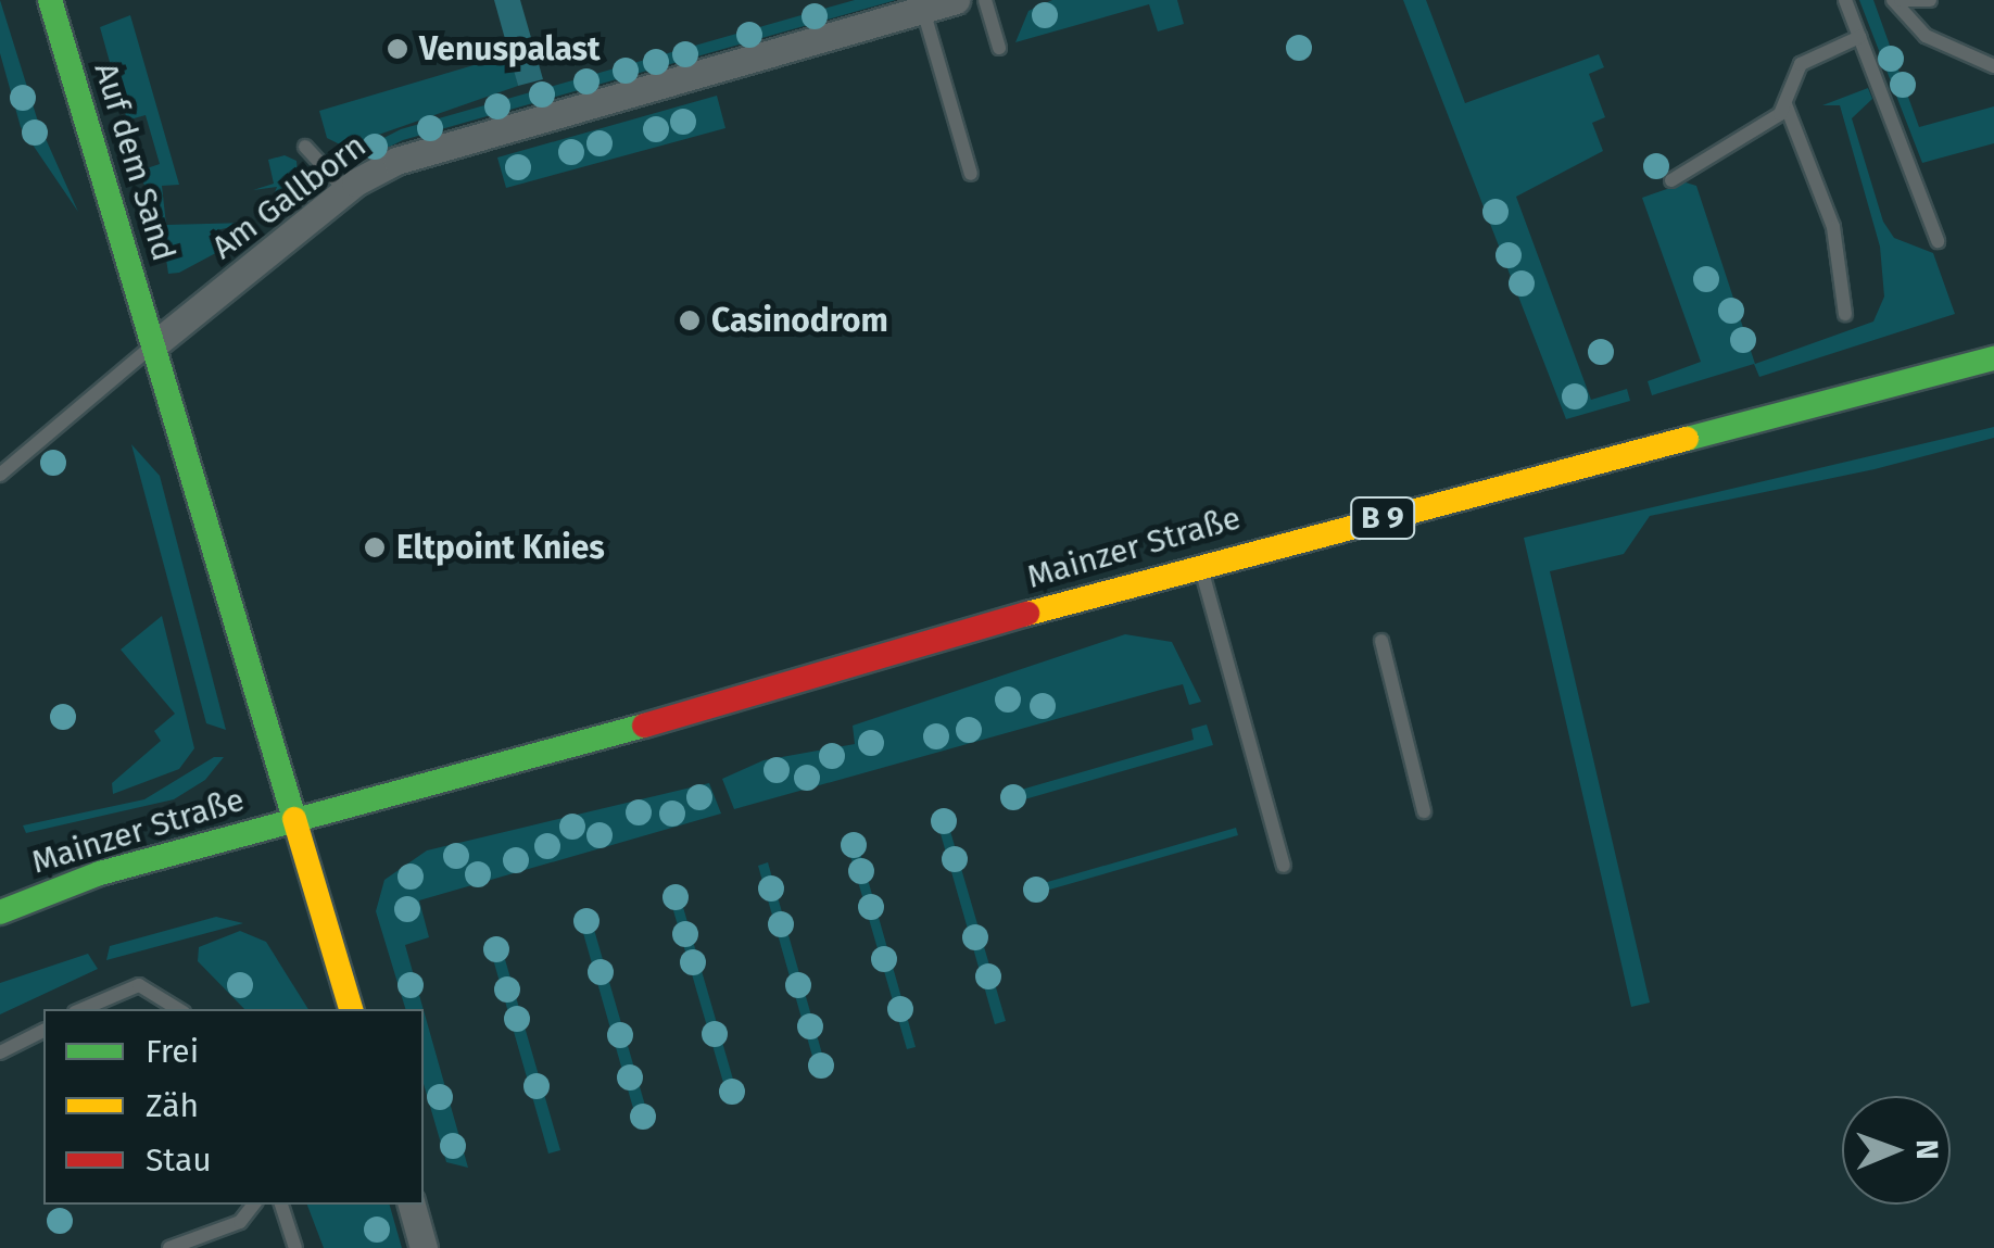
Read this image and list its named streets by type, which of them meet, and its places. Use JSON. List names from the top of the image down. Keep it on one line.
{"streets":{"main road":["Auf dem Sand","B 9","Mainzer Straße"],"street":["Am Gallborn"]},"crossings":[["Auf dem Sand","Am Gallborn"]],"places":["Venuspalast","Casinodrom","Eltpoint Knies"],"legend":["Frei","Zäh","Stau"],"north":"right"}
